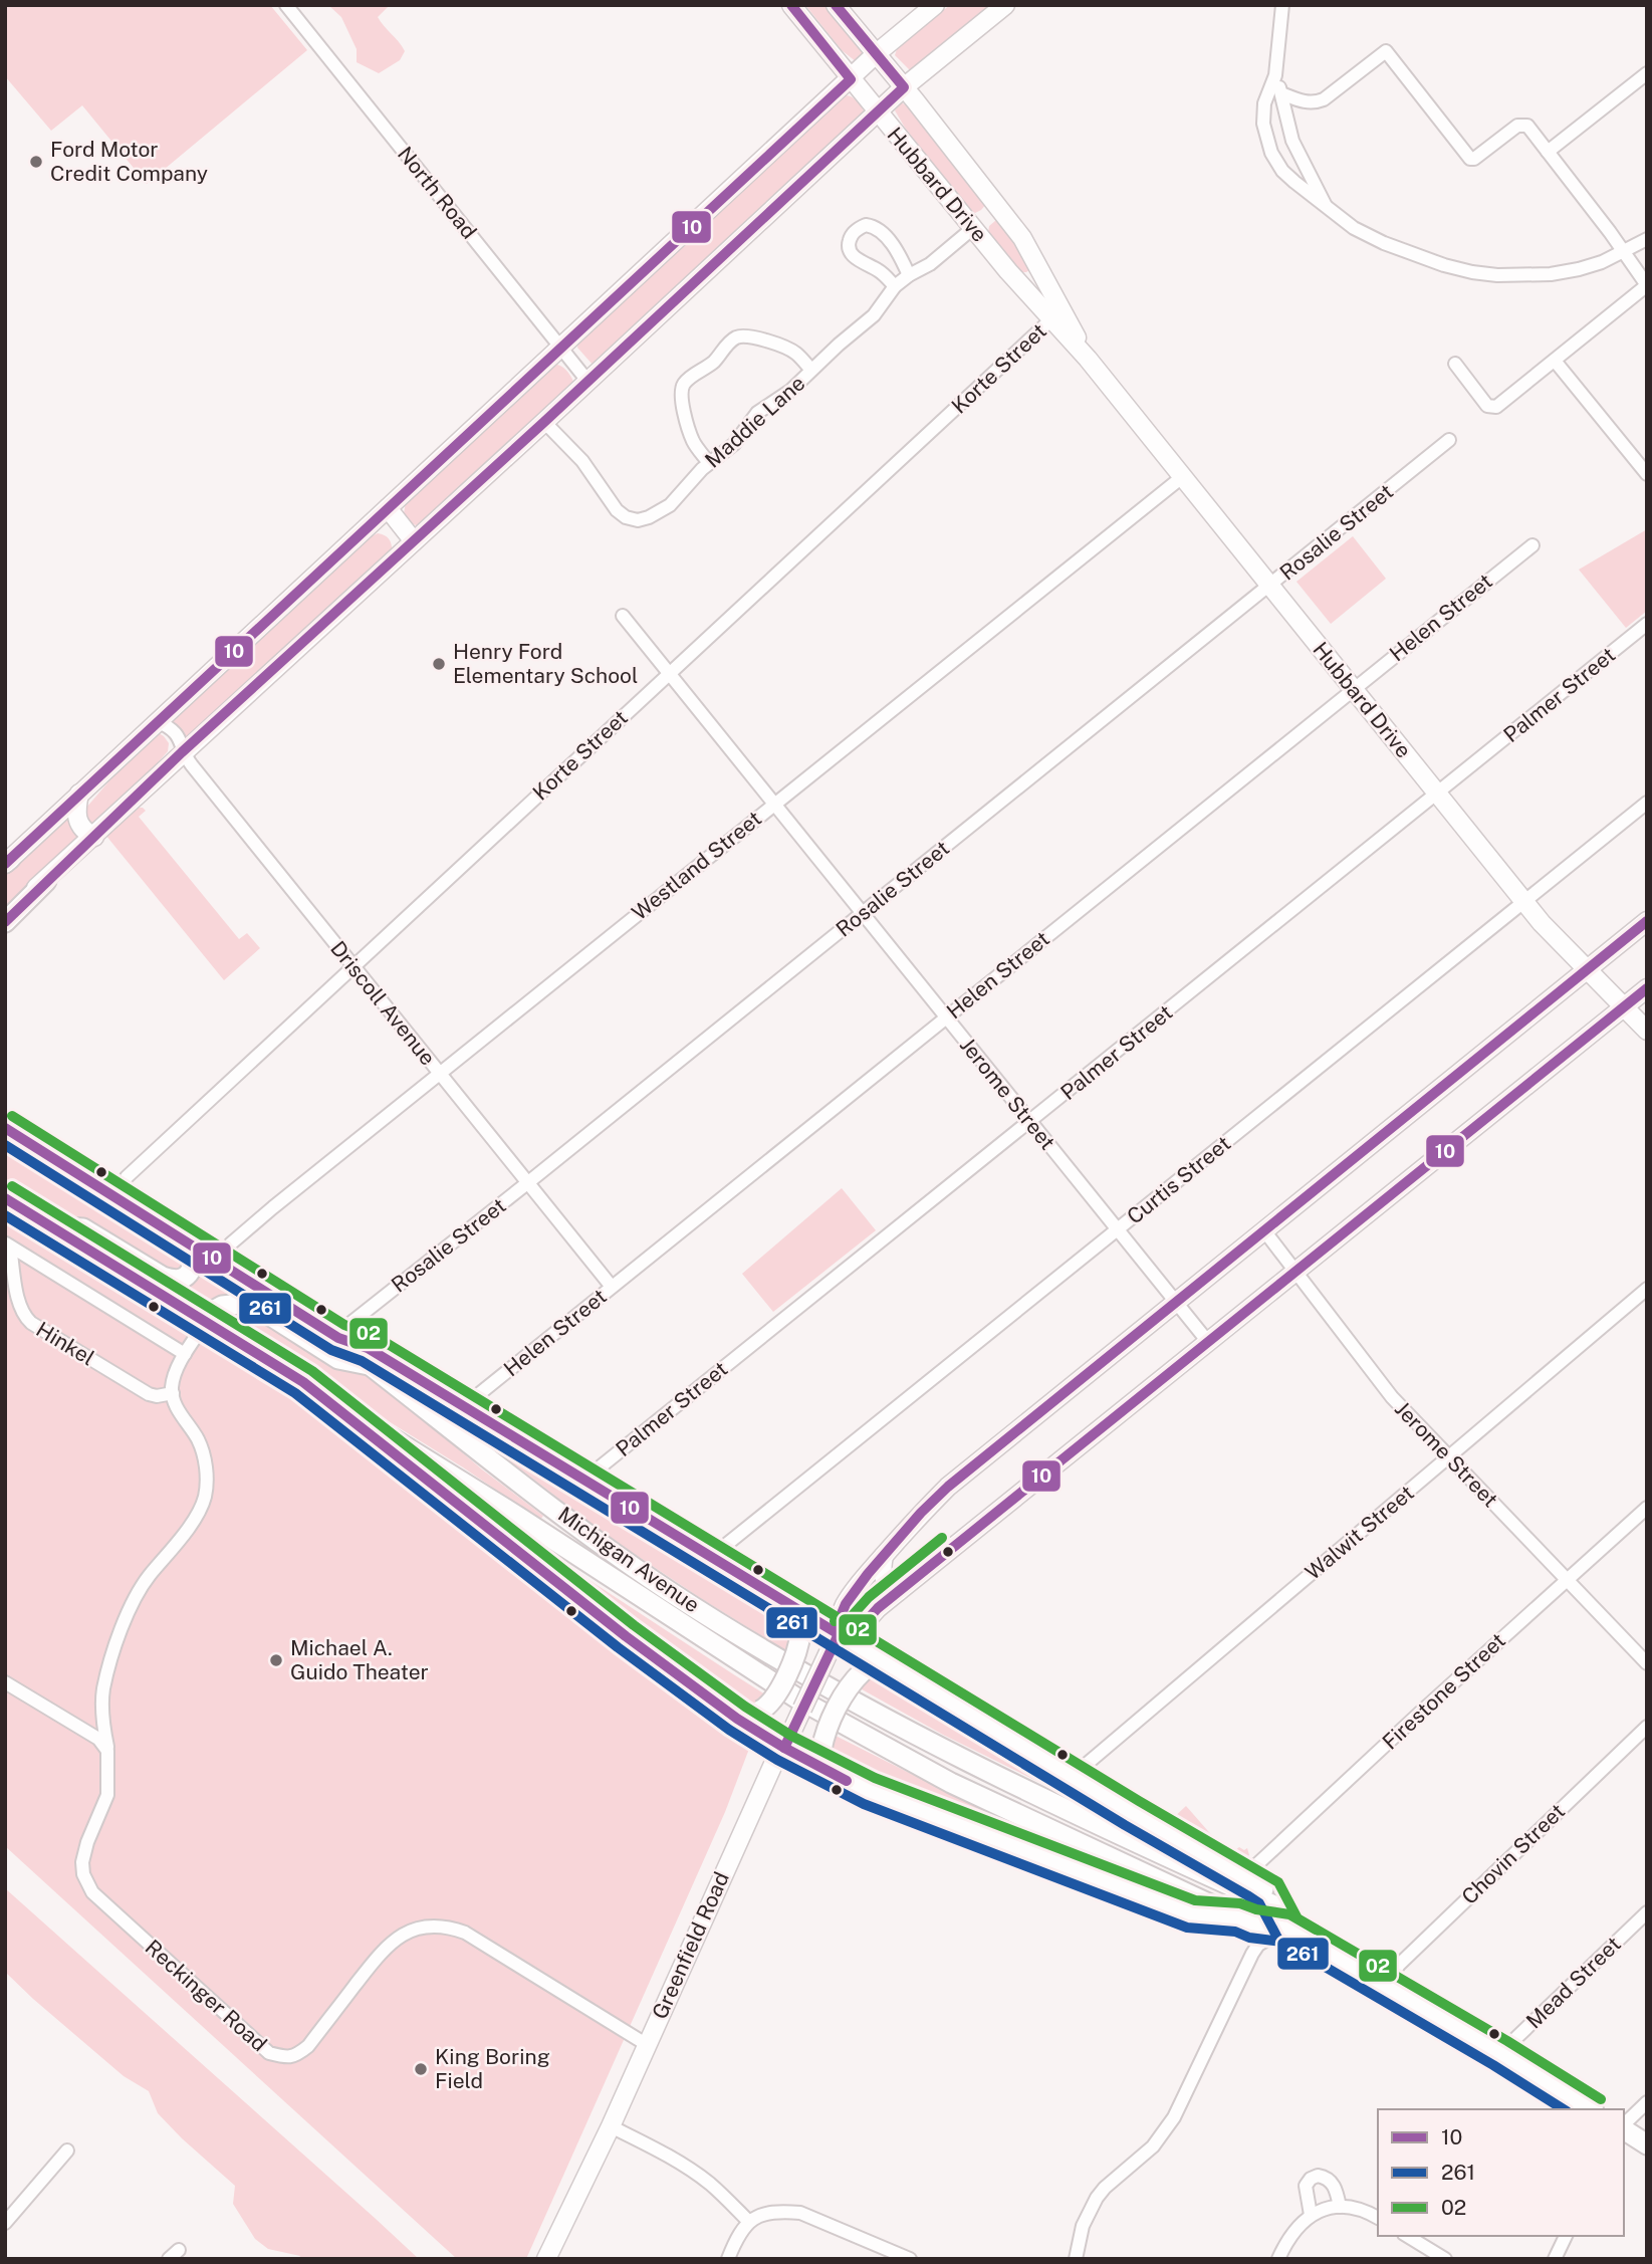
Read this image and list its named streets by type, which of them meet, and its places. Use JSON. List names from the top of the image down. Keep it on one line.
{"streets":{"main road":["Michigan Avenue"],"street":["Hubbard Drive","North Road","Korte Street","Maddie Lane","Rosalie Street","Helen Street","Palmer Street","Westland Street","Driscoll Avenue","Jerome Street","Curtis Street","Hinkel","Walwit Street","Firestone Street","Chovin Street","Greenfield Road","Mead Street","Reckinger Road"]},"crossings":[["Hubbard Drive","Korte Street"],["Hubbard Drive","Maddie Lane"],["Hubbard Drive","Rosalie Street"],["Hubbard Drive","Helen Street"],["Hubbard Drive","Palmer Street"],["Hubbard Drive","Westland Street"],["Hubbard Drive","Curtis Street"],["Hubbard Drive","Greenfield Road"],["Korte Street","Driscoll Avenue"],["Korte Street","Jerome Street"],["Korte Street","Michigan Avenue"],["Rosalie Street","Driscoll Avenue"],["Rosalie Street","Jerome Street"],["Rosalie Street","Michigan Avenue"],["Helen Street","Driscoll Avenue"],["Helen Street","Jerome Street"],["Palmer Street","Jerome Street"],["Westland Street","Driscoll Avenue"],["Westland Street","Jerome Street"],["Westland Street","Michigan Avenue"],["Jerome Street","Curtis Street"],["Jerome Street","Walwit Street"],["Jerome Street","Firestone Street"],["Jerome Street","Greenfield Road"],["Michigan Avenue","Chovin Street"],["Michigan Avenue","Mead Street"],["Greenfield Road","Reckinger Road"]],"places":["Ford Motor Credit Company","Henry Ford Elementary School","Michael A. Guido Theater","King Boring Field"],"lines":["transit line 10","transit line 02","transit line 261"],"legend":["10","261","02"]}
